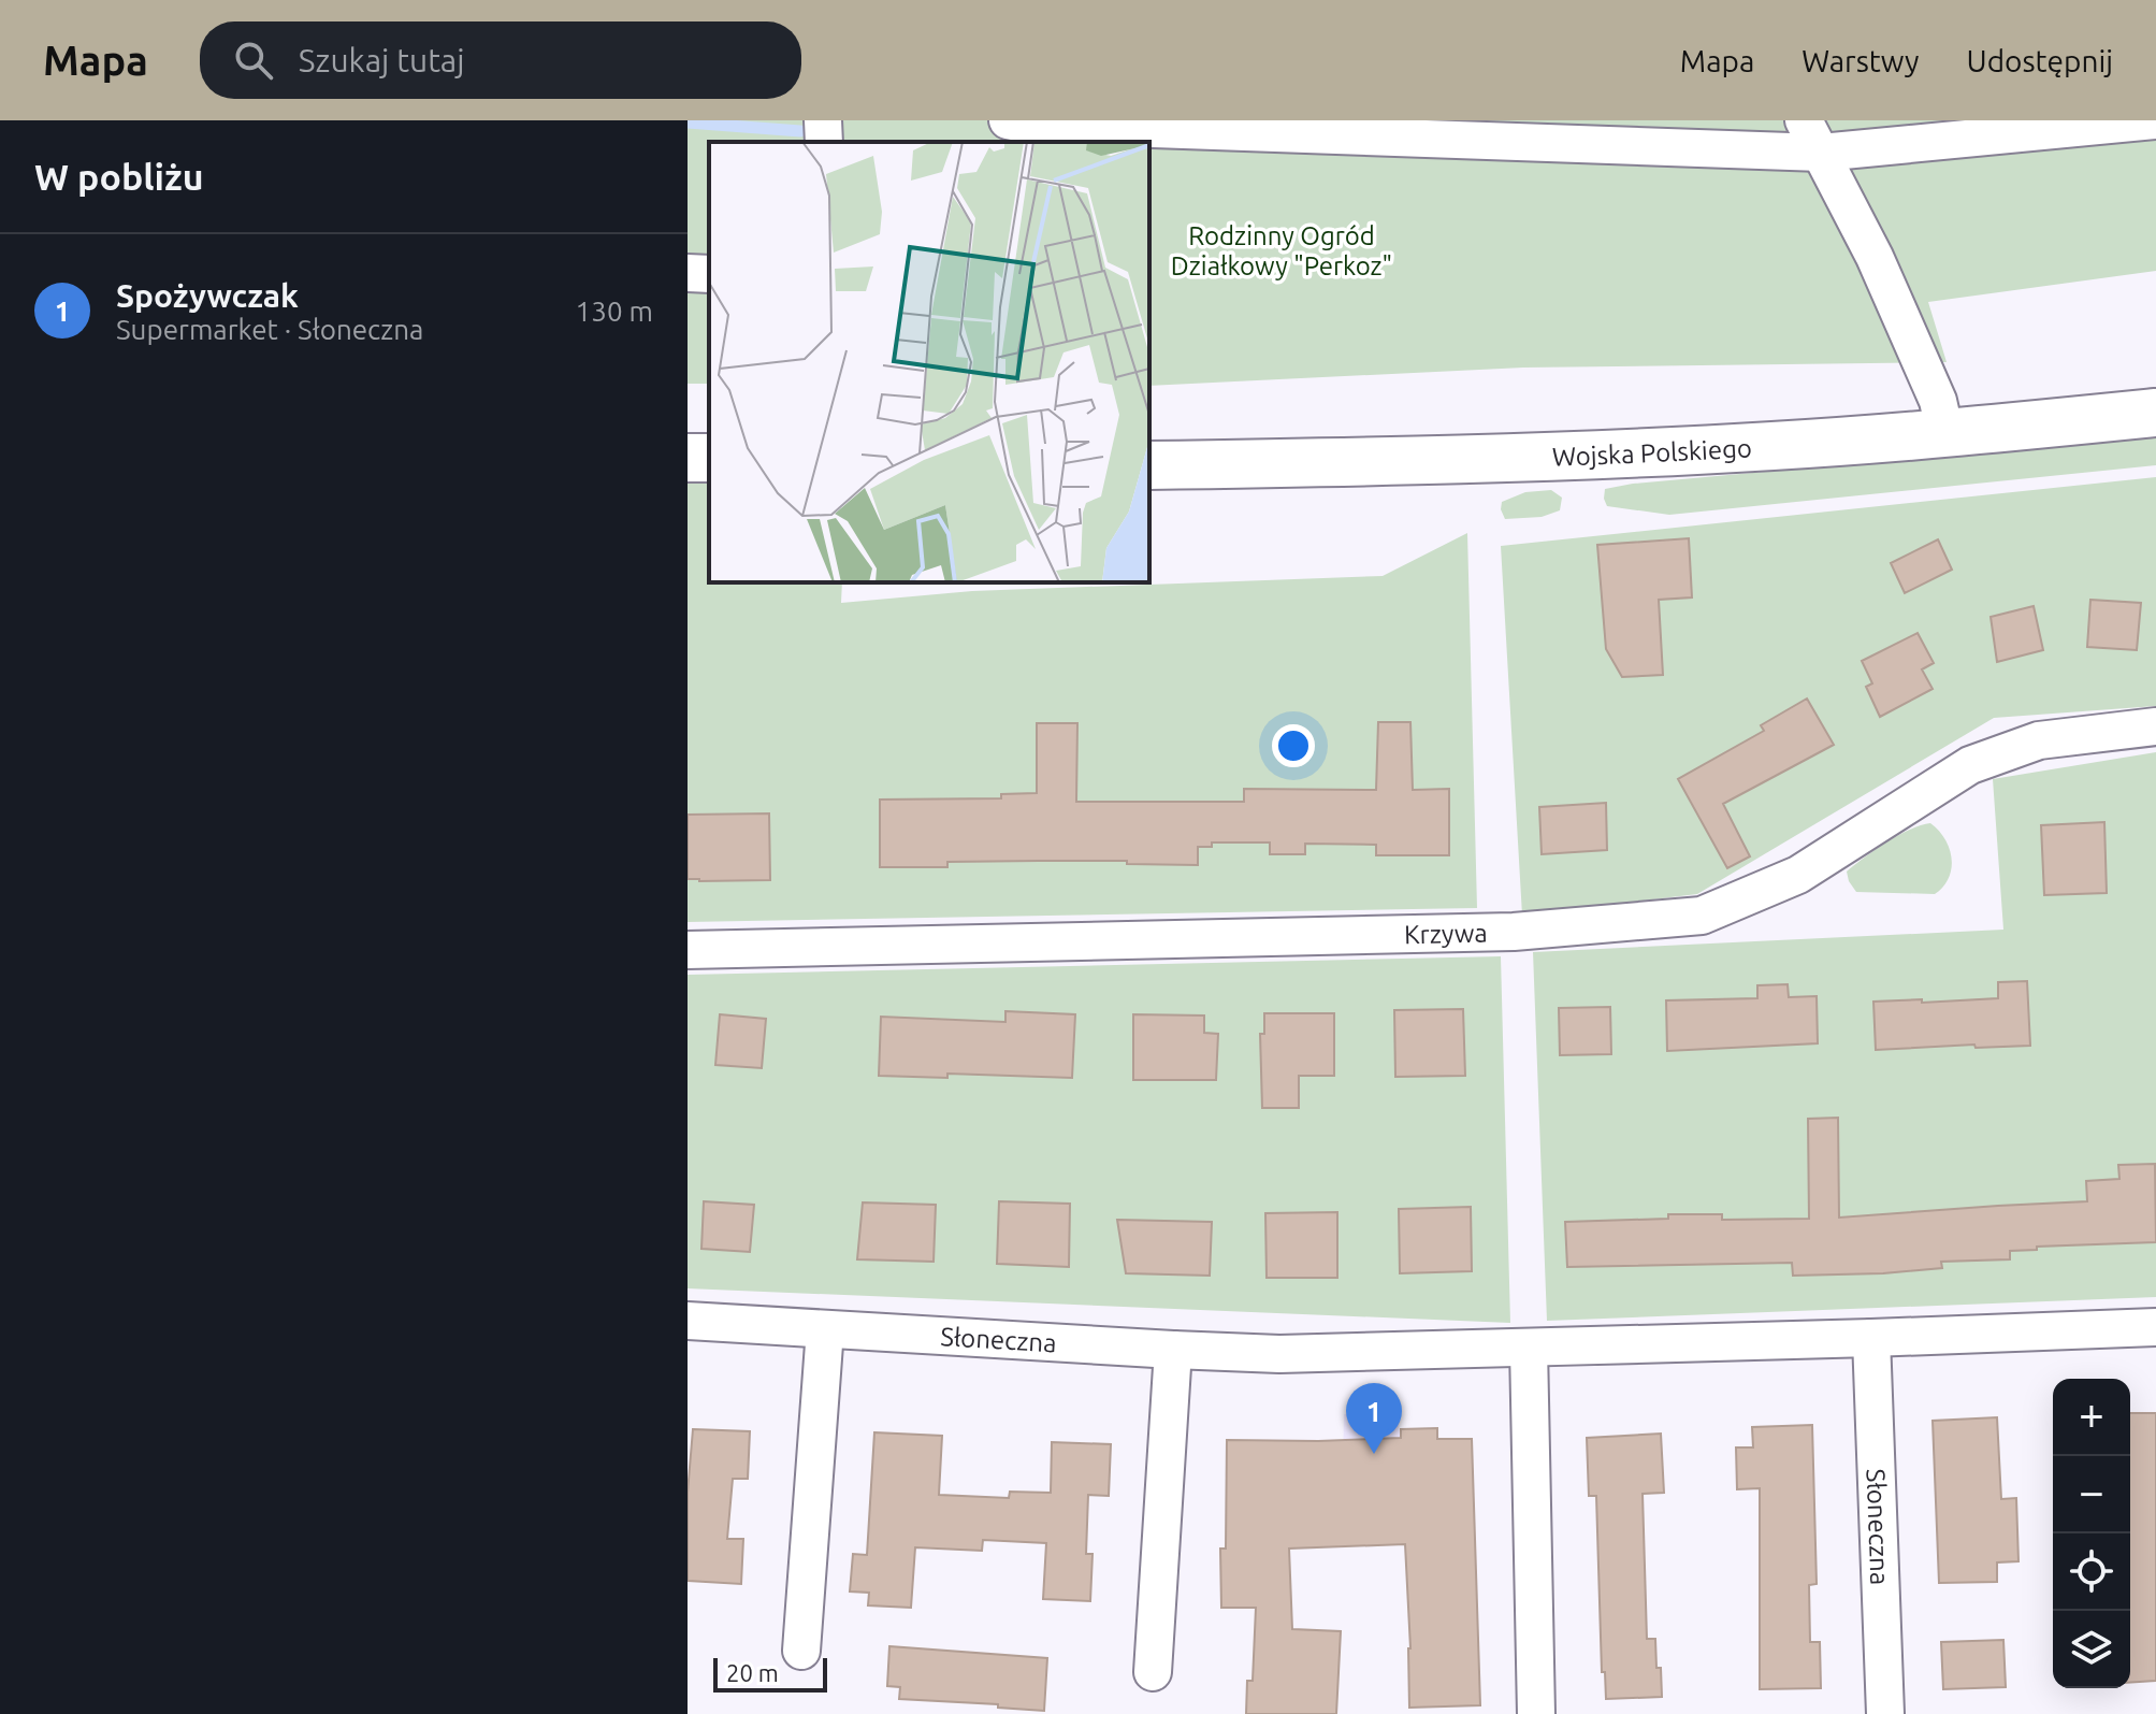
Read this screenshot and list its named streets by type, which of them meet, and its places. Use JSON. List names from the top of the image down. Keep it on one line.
{"streets":{"street":["Wojska Polskiego","Krzywa","Słoneczna"]},"parks":["Rodzinny Ogród Działkowy \"Perkoz\""],"scale_bar":"20 m","page":{"header":"Mapa","search":"Szukaj tutaj","nav":["Mapa","Warstwy","Udostępnij"],"heading":"W pobliżu","list":[{"mark":"1","name":"Spożywczak","note":"Supermarket · Słoneczna","value":"130 m"}],"map_buttons":["+","−"],"pins":"1","scale":"20 m"}}
